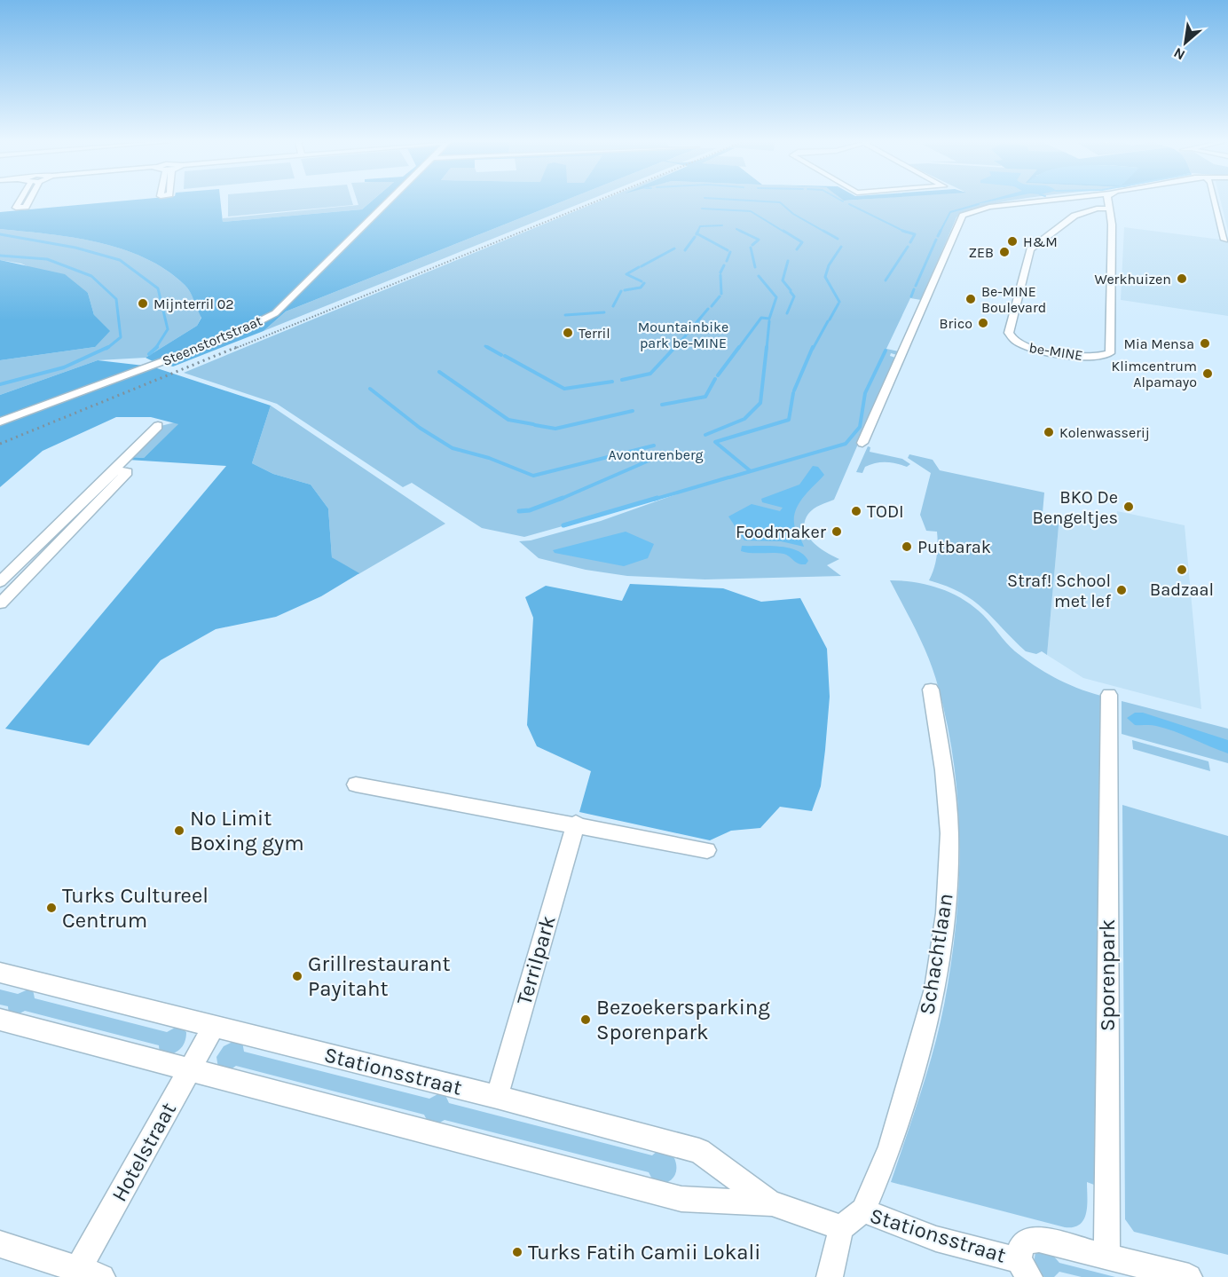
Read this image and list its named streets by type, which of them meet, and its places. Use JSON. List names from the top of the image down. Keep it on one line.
{"streets":{"street":["Steenstortstraat","be-MINE","Schachtlaan","Terrilpark","Sporenpark","Stationsstraat","Hotelstraat"]},"crossings":[["Schachtlaan","Stationsstraat"],["Terrilpark","Stationsstraat"],["Sporenpark","Stationsstraat"],["Stationsstraat","Hotelstraat"]],"parks":["Mountainbike park be-MINE","Avonturenberg"],"places":["H&M","ZEB","Werkhuizen","Be-MINE Boulevard","Mijnterril 02","Brico","Terril","Mia Mensa","Klimcentrum Alpamayo","Kolenwasserij","BKO De Bengeltjes","TODI","Foodmaker","Putbarak","Badzaal","Straf! School met lef","No Limit Boxing gym","Turks Cultureel Centrum","Grillrestaurant Payitaht","Bezoekersparking Sporenpark","Turks Fatih Camii Lokali"],"north":"bottom left"}
